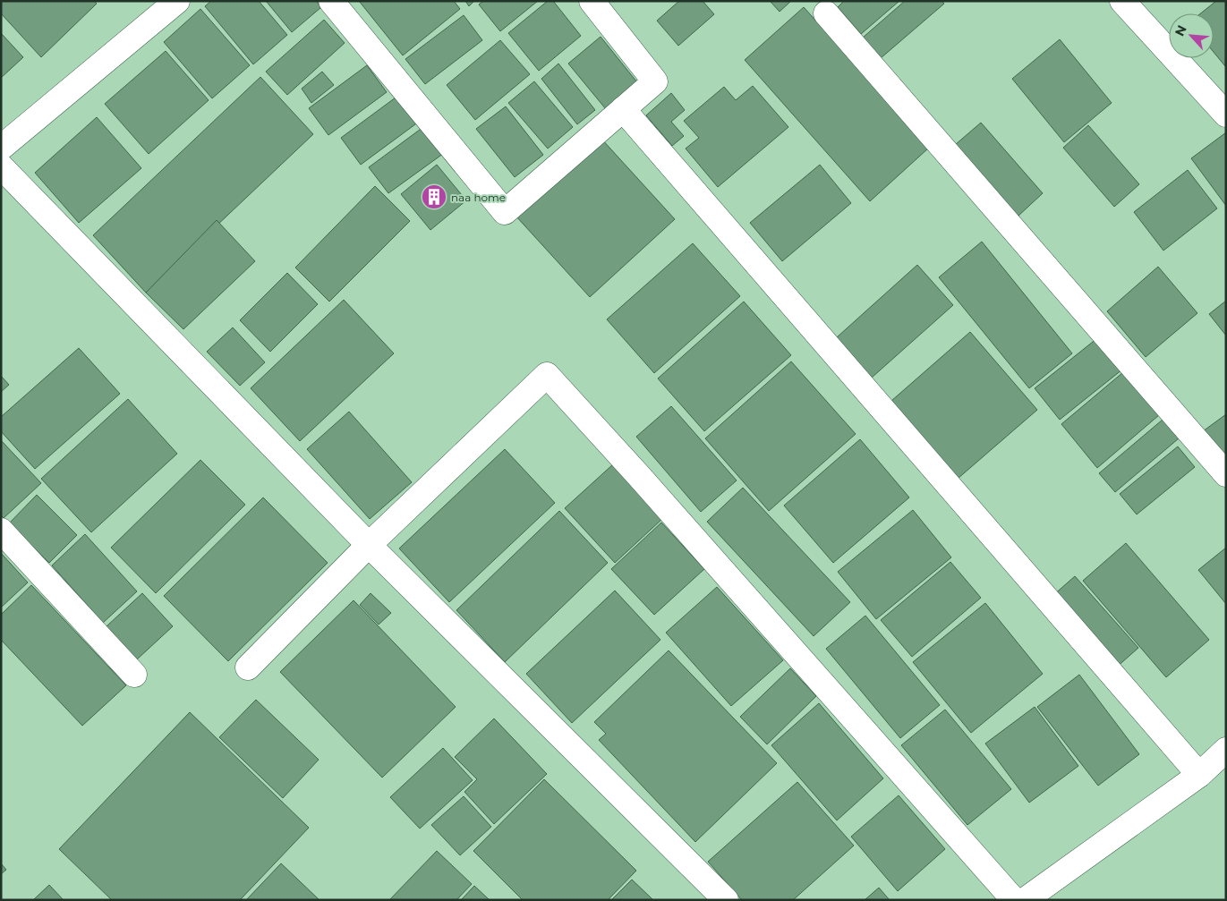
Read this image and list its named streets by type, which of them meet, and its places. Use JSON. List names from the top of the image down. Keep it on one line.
{"places":{"building":["naa home"]},"north":"top left"}
